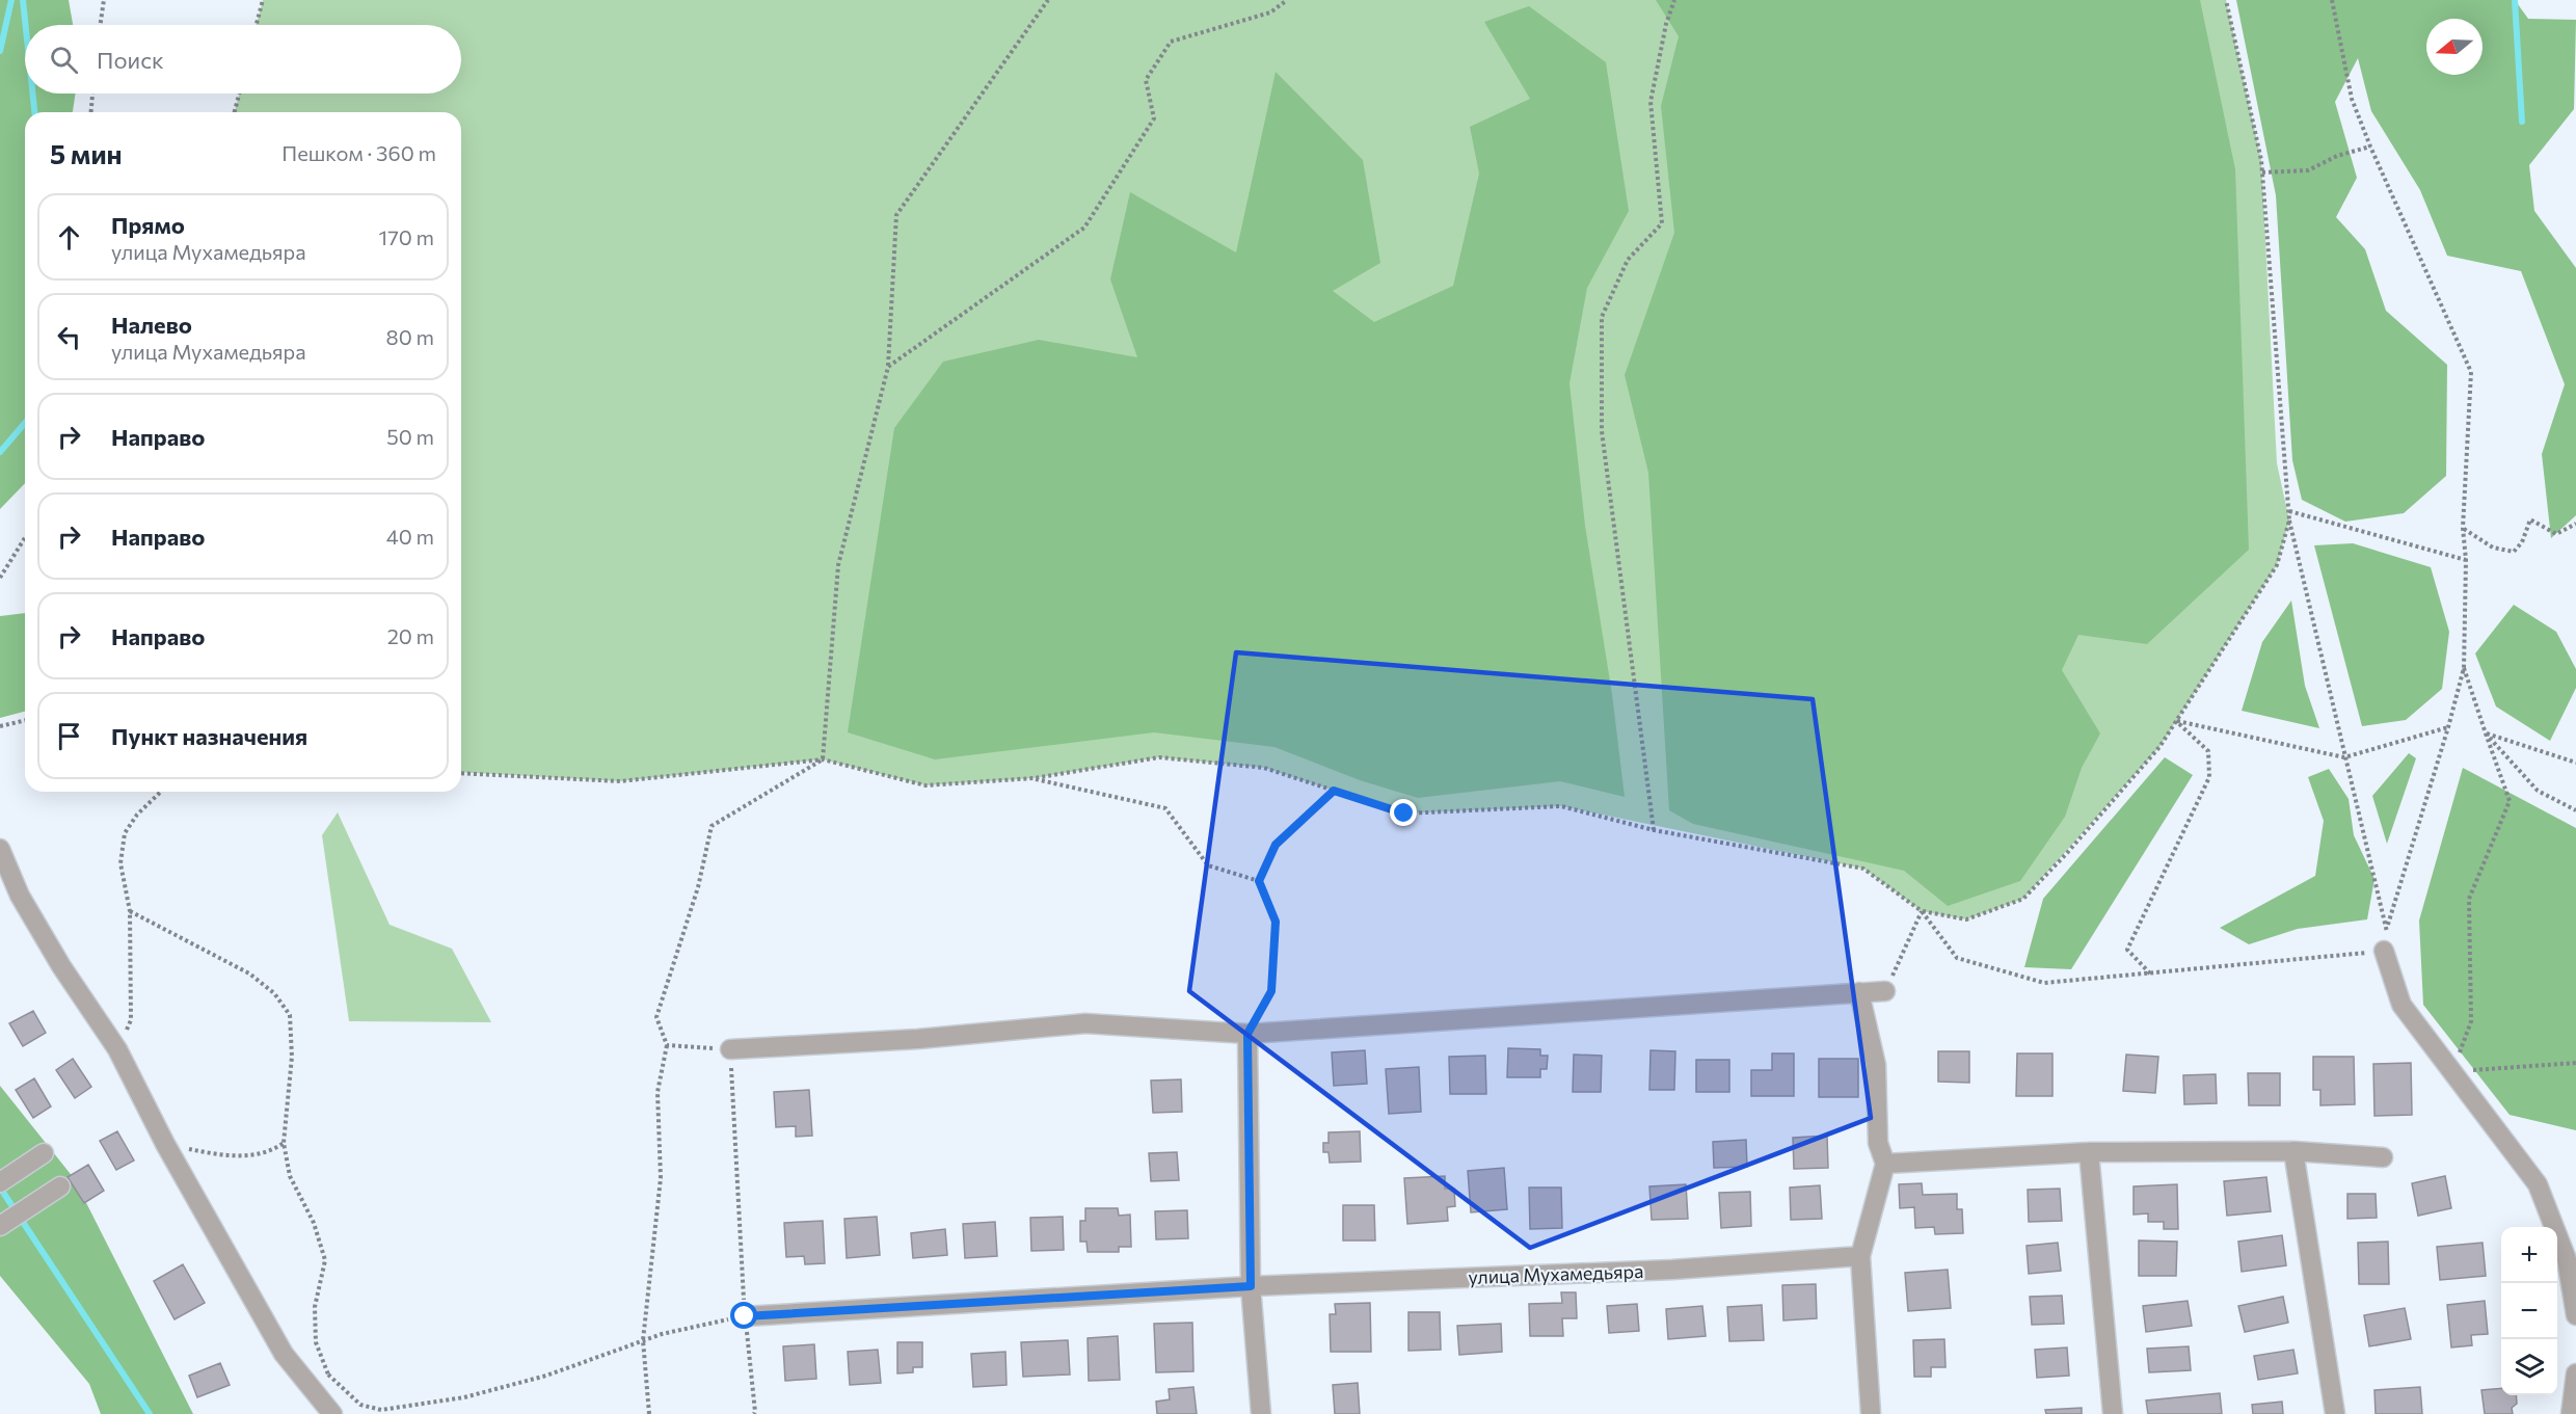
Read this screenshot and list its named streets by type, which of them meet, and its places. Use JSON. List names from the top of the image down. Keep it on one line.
{"streets":{"street":["улица Мухамедьяра"]},"north":"left","page":{"search":"Поиск","heading":["5 мин","Пешком · 360 m"],"list":[["Прямо","улица Мухамедьяра","170 m"],["Налево","улица Мухамедьяра","80 m"],["Направо","50 m"],["Направо","40 m"],["Направо","20 m"],"Пункт назначения"],"map_buttons":["+","−"]}}
